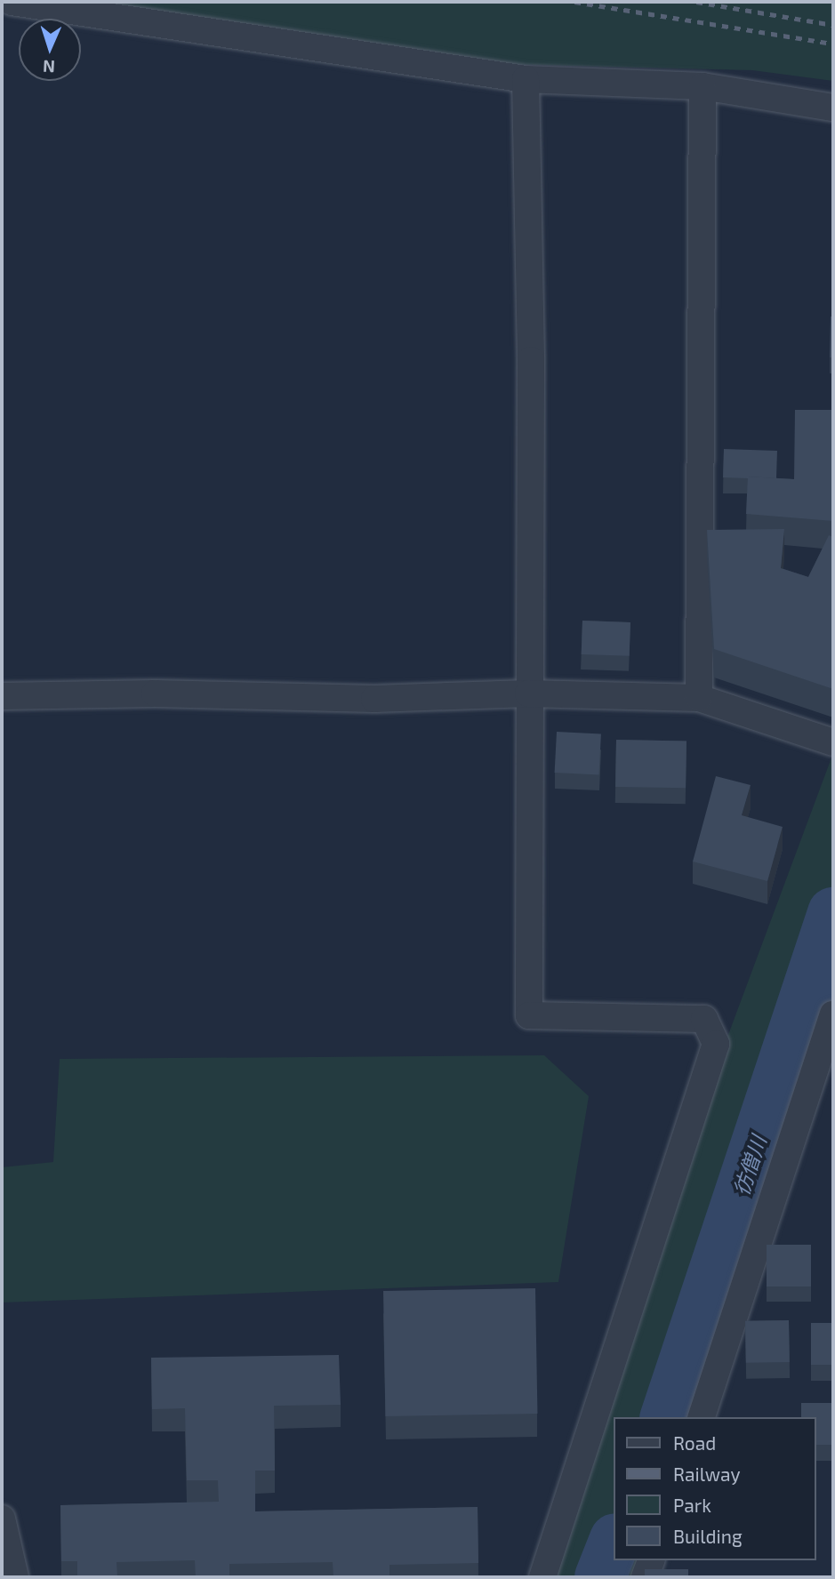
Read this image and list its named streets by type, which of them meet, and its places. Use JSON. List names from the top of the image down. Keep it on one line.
{"water":["彷僧川"],"legend":["Road","Railway","Park","Building"],"north":"bottom"}
